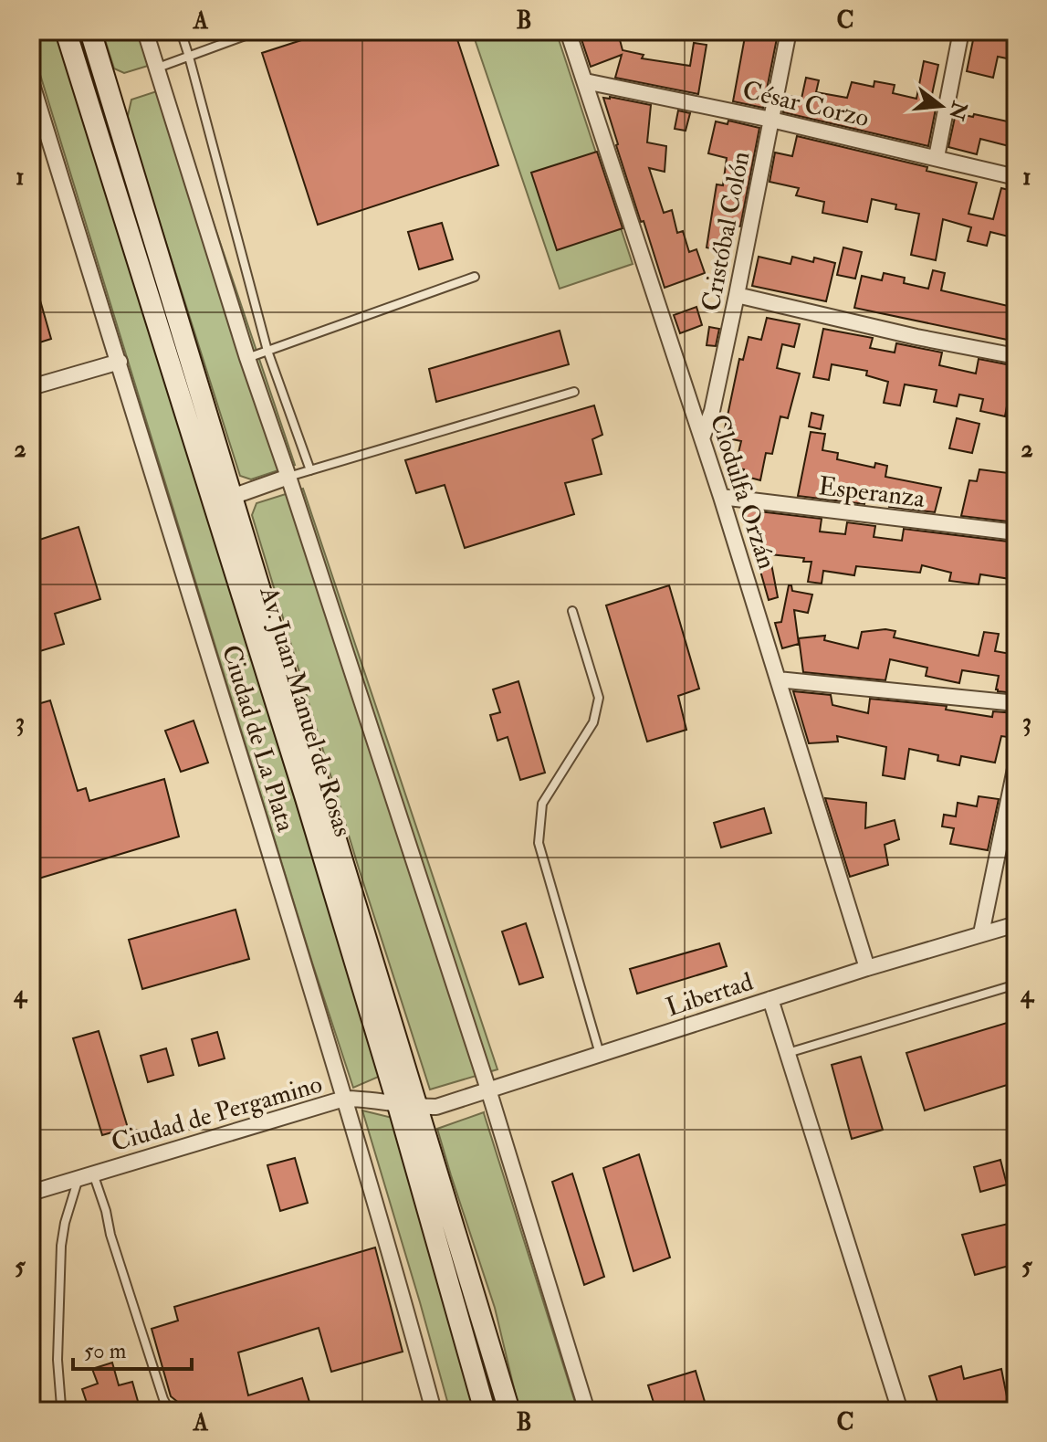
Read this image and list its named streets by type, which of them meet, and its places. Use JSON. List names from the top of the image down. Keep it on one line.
{"streets":{"main road":["Av. Juan Manuel de Rosas"],"street":["César Corzo","Cristóbal Colón","Clodulfa Orzán","Esperanza","Ciudad de La Plata","Libertad","Ciudad de Pergamino"]},"crossings":[["César Corzo","Cristóbal Colón"],["César Corzo","Clodulfa Orzán"],["Cristóbal Colón","Clodulfa Orzán"],["Clodulfa Orzán","Esperanza"],["Clodulfa Orzán","Libertad"],["Av. Juan Manuel de Rosas","Libertad"],["Av. Juan Manuel de Rosas","Ciudad de Pergamino"],["Ciudad de La Plata","Ciudad de Pergamino"],["Libertad","Ciudad de Pergamino"]],"scale_bar":"50 m","north":"right","grid":{"columns":["A","B","C"],"rows":["1","2","3","4","5"]}}
